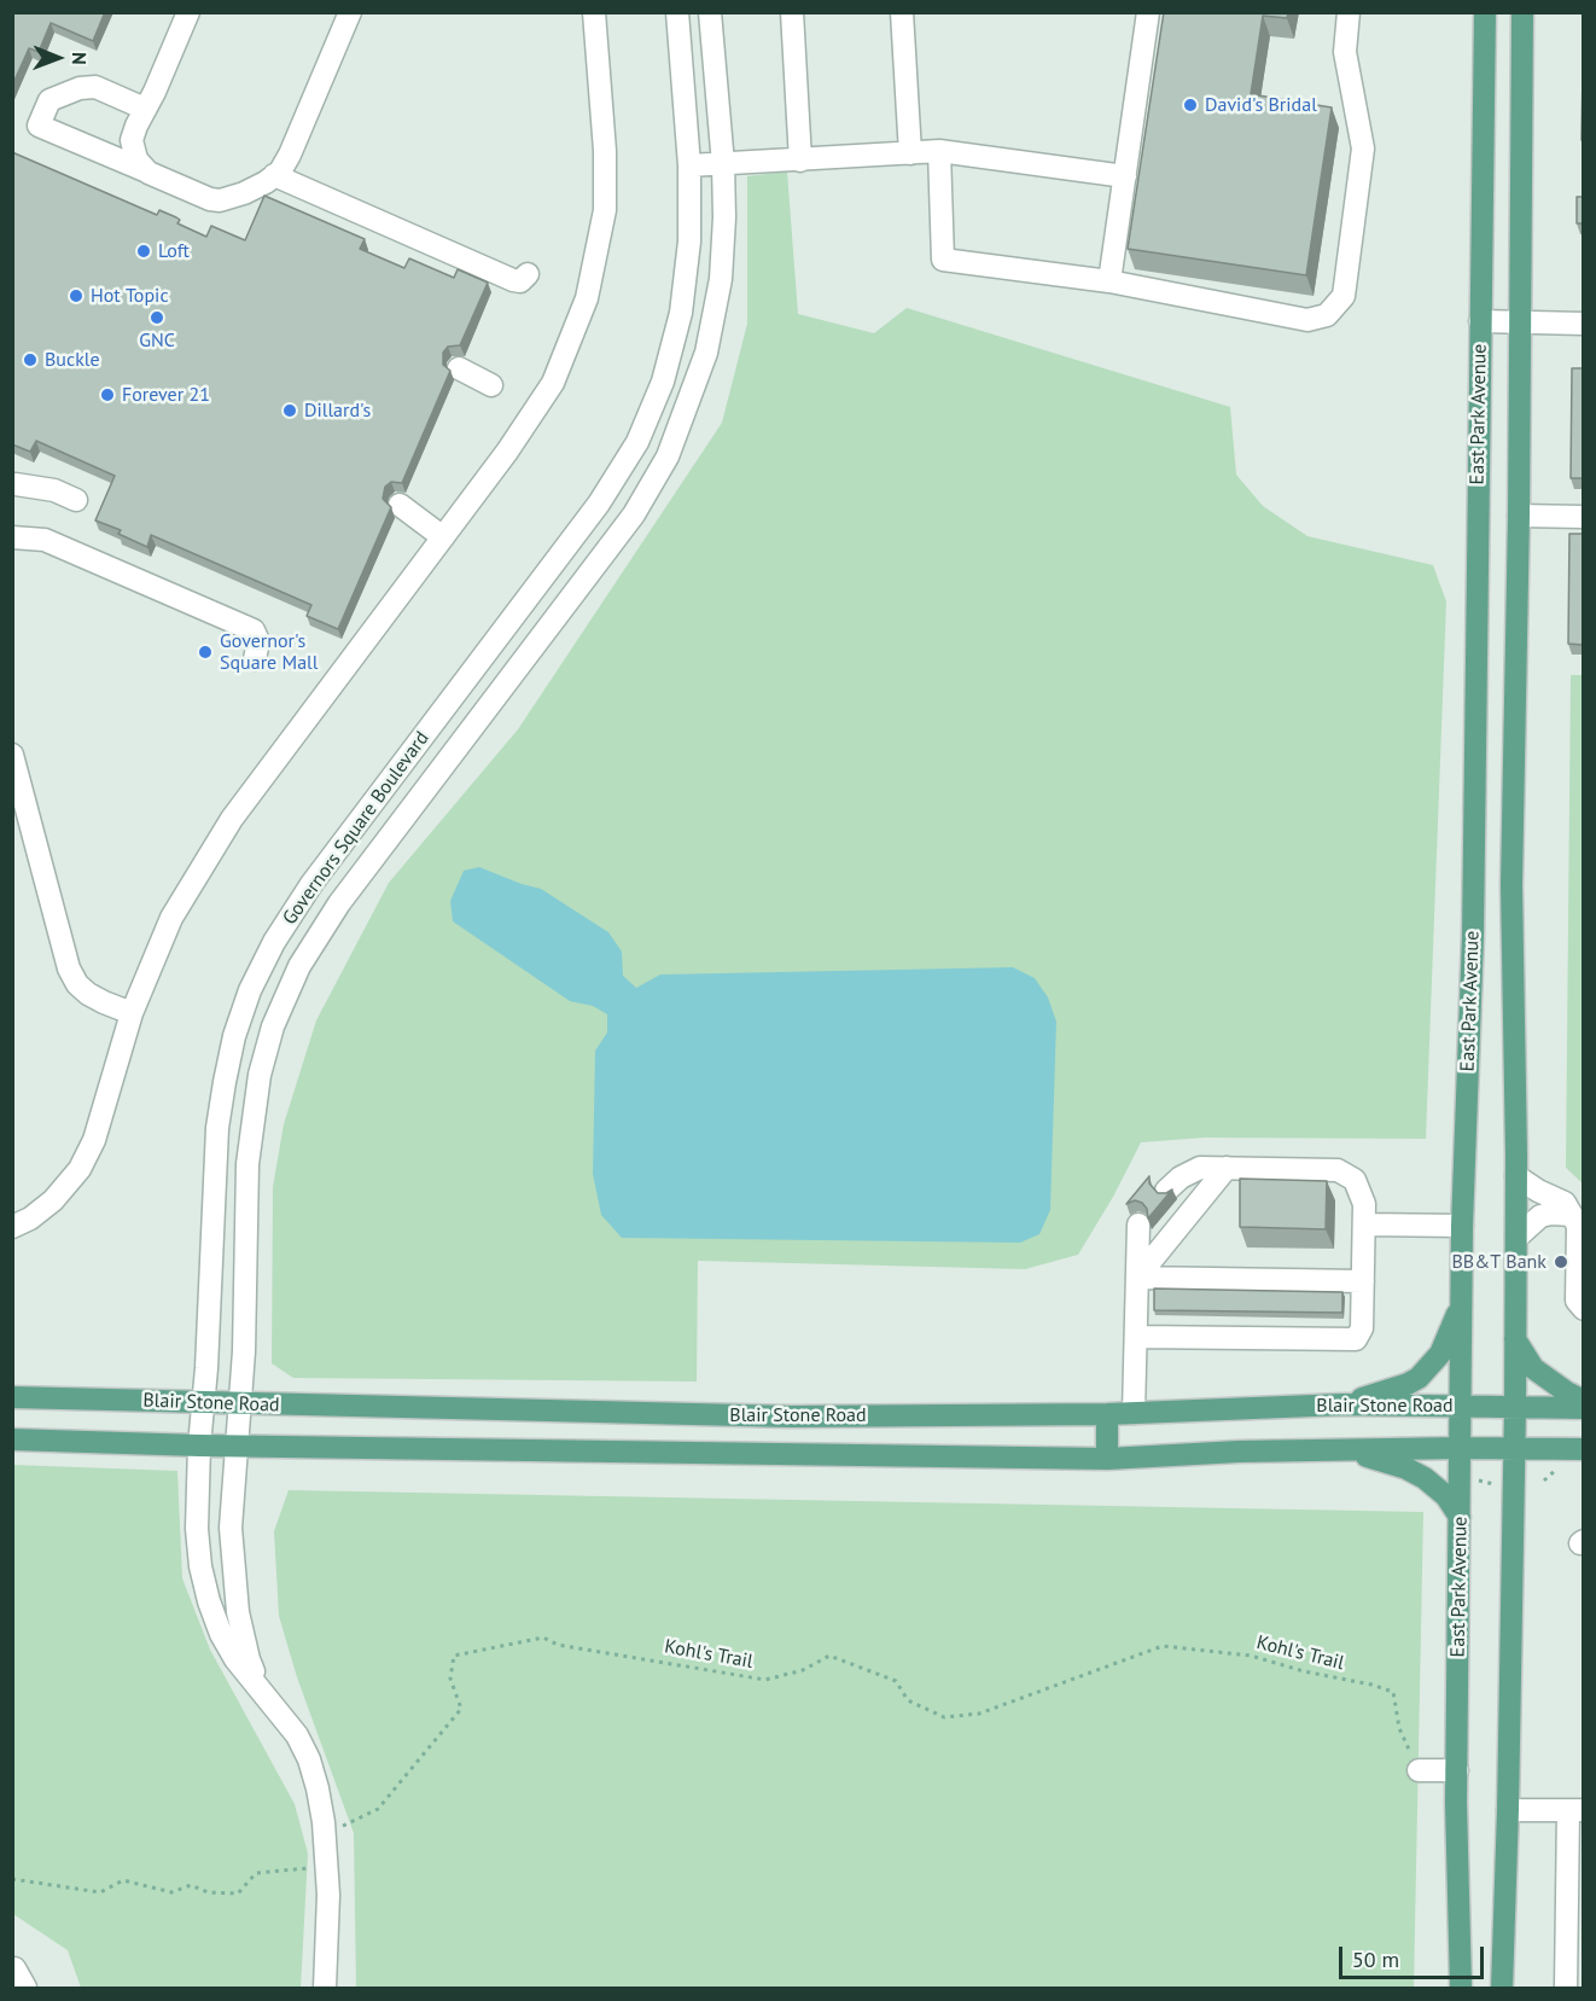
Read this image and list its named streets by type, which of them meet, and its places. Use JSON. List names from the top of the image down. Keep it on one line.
{"streets":{"main road":["East Park Avenue","Blair Stone Road"],"street":["Governors Square Boulevard"],"path":["Kohl's Trail"]},"crossings":[["East Park Avenue","Blair Stone Road"],["Governors Square Boulevard","Blair Stone Road"],["Governors Square Boulevard","Kohl's Trail"]],"places":["David's Bridal","Loft","Hot Topic","GNC","Buckle","Forever 21","Dillard's","Governor's Square Mall","BB&T Bank"],"scale_bar":"50 m","north":"right"}
